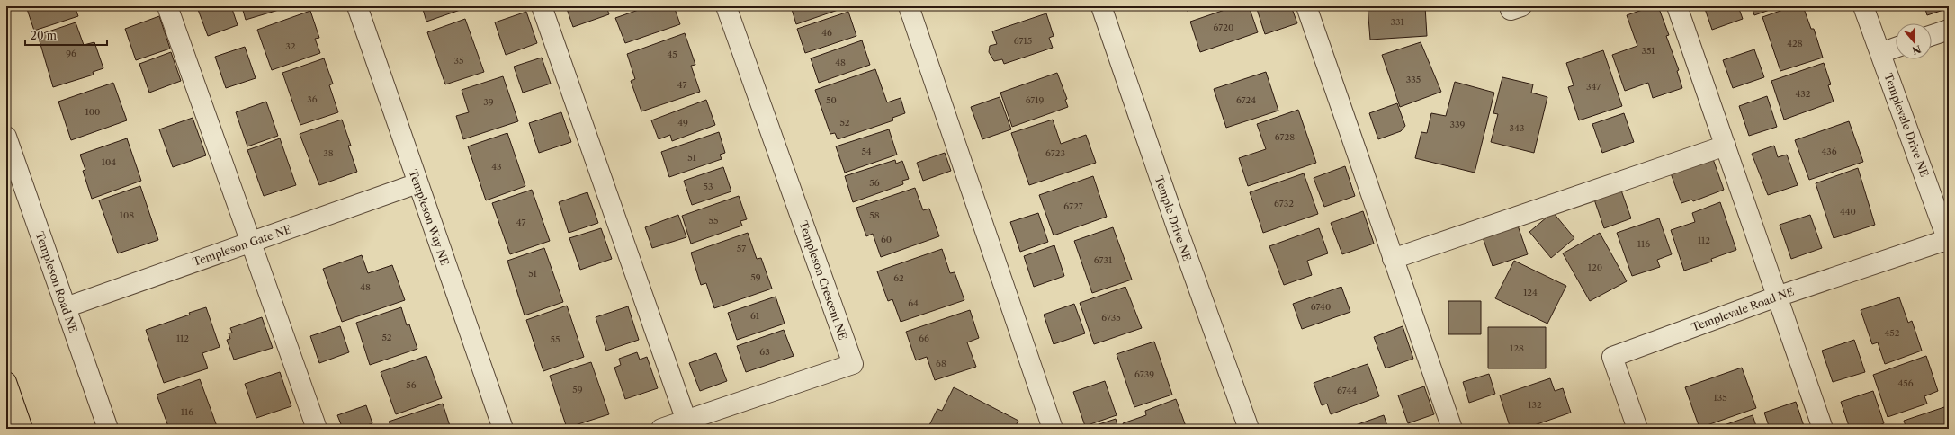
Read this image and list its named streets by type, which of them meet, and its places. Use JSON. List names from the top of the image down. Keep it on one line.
{"streets":{"street":["Templevale Drive NE","Templeson Way NE","Temple Drive NE","Templeson Gate NE","Templeson Crescent NE","Templeson Road NE","Templevale Road NE"]},"crossings":[["Templevale Drive NE","Templevale Road NE"],["Templeson Way NE","Templeson Gate NE"],["Templeson Gate NE","Templeson Road NE"]],"house_numbers":["331","6720","46","6715","428","32","351","96","45","35","48","335","47","347","432","36","50","6719","6724","39","100","49","52","339","343","6728","54","436","38","6723","51","104","43","56","53","6732","6727","440","108","58","55","47","60","112","116","57","6731","120","51","59","62","48","124","64","6740","61","6735","452","52","112","66","55","128","63","68","6739","456","56","59","6744","135","132","116"],"scale_bar":"20 m","north":"bottom"}
